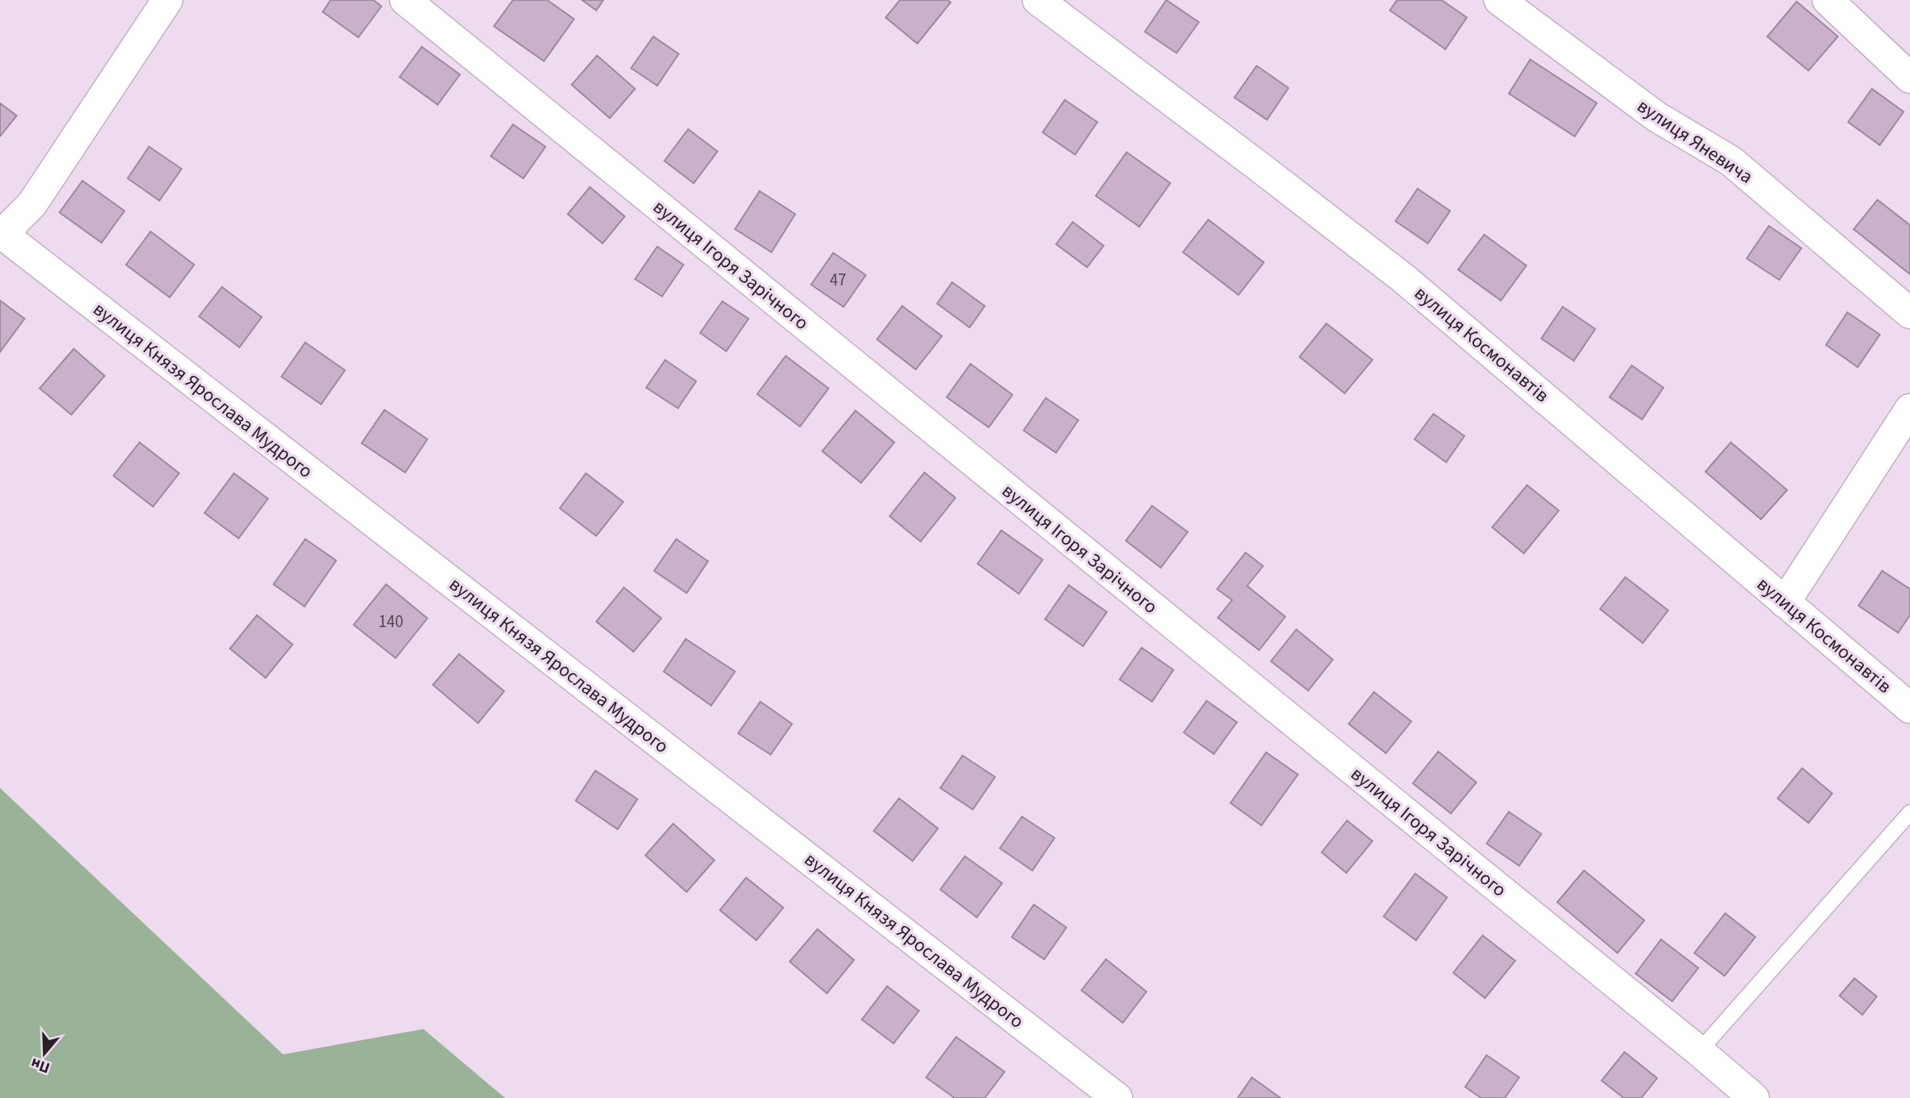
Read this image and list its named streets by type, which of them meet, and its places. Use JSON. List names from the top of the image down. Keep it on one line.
{"streets":{"street":["вулиця Яневича","вулиця Ігоря Зарічного","вулиця Космонавтів","вулиця Князя Ярослава Мудрого"]},"house_numbers":["47","140"],"north":"bottom"}
